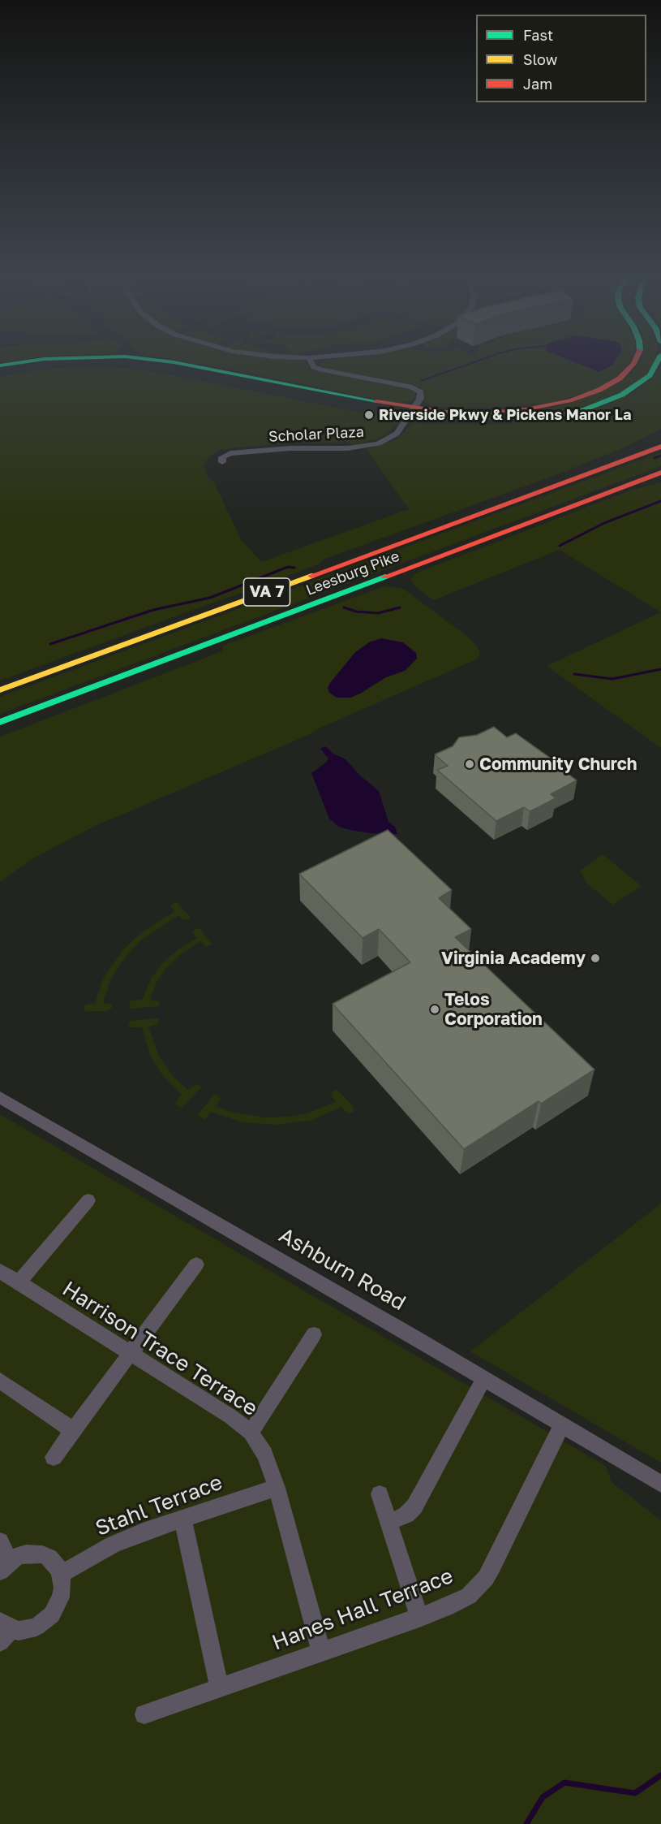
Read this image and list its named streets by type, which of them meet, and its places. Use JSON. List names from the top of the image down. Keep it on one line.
{"streets":{"main road":["Leesburg Pike","VA 7"],"street":["Scholar Plaza","Ashburn Road","Harrison Trace Terrace","Stahl Terrace","Hanes Hall Terrace"]},"crossings":[["Ashburn Road","Hanes Hall Terrace"],["Harrison Trace Terrace","Stahl Terrace"],["Harrison Trace Terrace","Hanes Hall Terrace"]],"places":["Riverside Pkwy & Pickens Manor La","Community Church","Virginia Academy","Telos Corporation"],"legend":["Fast","Slow","Jam"]}
